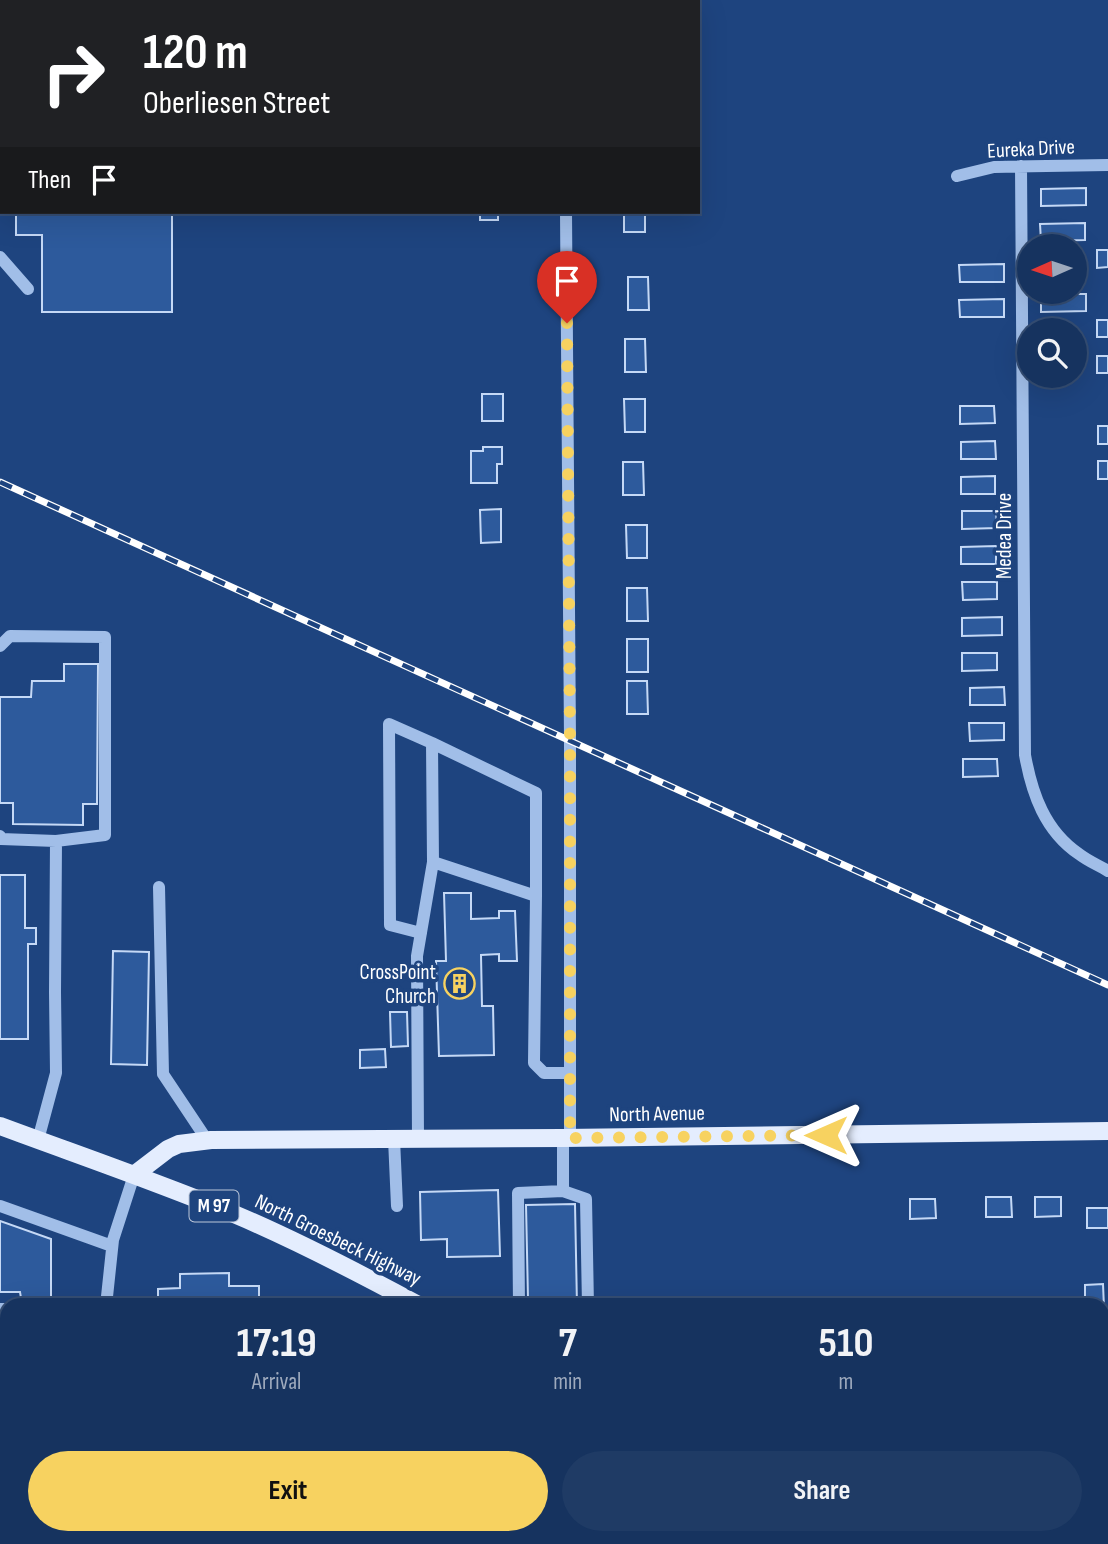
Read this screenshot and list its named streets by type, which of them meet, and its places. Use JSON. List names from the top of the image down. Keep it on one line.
{"streets":{"main road":["North Avenue","M 97","North Groesbeck Highway"],"street":["Eureka Drive","Medea Drive"]},"crossings":[["Eureka Drive","Medea Drive"],["North Avenue","North Groesbeck Highway"]],"places":{"building":["CrossPoint Church"]},"north":"left","page":{"turn":["120 m","Oberliesen Street"],"then":"Then","eta":["17:19","Arrival","7","min","510","m"],"buttons":["Exit","Share"]}}
